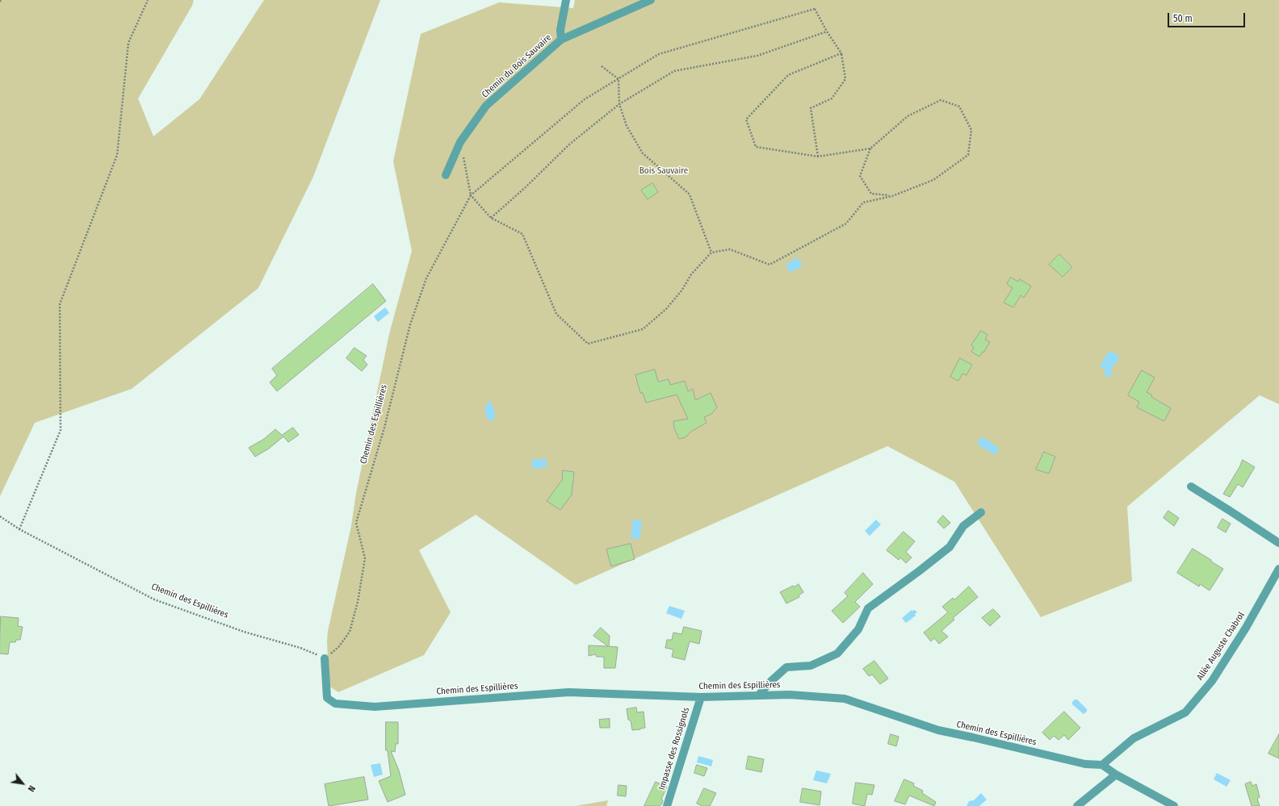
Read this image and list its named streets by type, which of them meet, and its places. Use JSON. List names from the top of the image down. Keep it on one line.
{"streets":{"street":["Chemin du Bois Sauvaire","Chemin des Espillières","Allée Auguste Chabrol","Impasse des Rossignols"]},"crossings":[["Chemin des Espillières","Allée Auguste Chabrol"],["Chemin des Espillières","Impasse des Rossignols"]],"parks":["Bois Sauvaire"],"scale_bar":"50 m","north":"bottom right"}
